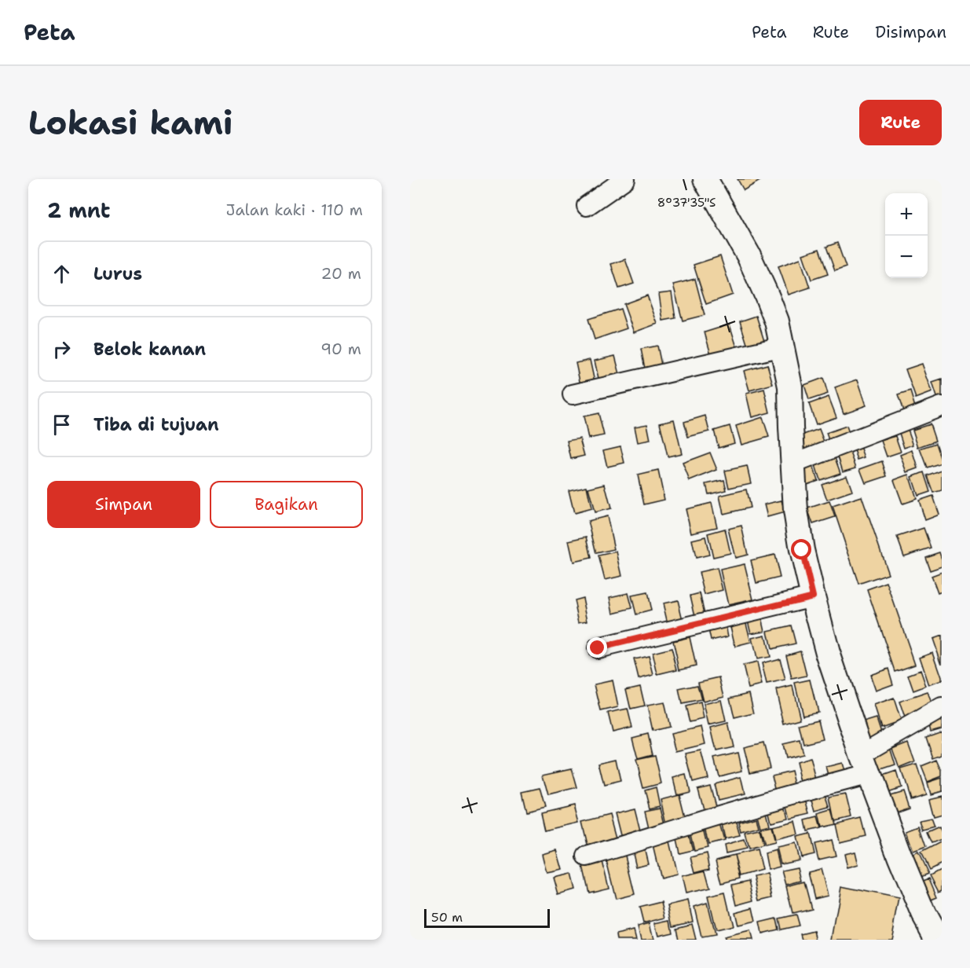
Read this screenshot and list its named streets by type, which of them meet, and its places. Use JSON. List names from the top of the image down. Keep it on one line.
{"scale_bar":"50 m","page":{"header":"Peta","nav":["Peta","Rute","Disimpan"],"buttons":["Rute",["Simpan","Bagikan"]],"title":"Lokasi kami","heading":["2 mnt","Jalan kaki · 110 m"],"map_buttons":["+","−"],"list":[["Lurus","20 m"],["Belok kanan","90 m"],"Tiba di tujuan"],"scale":"50 m"},"coordinates":["8°37'35\"S"]}
